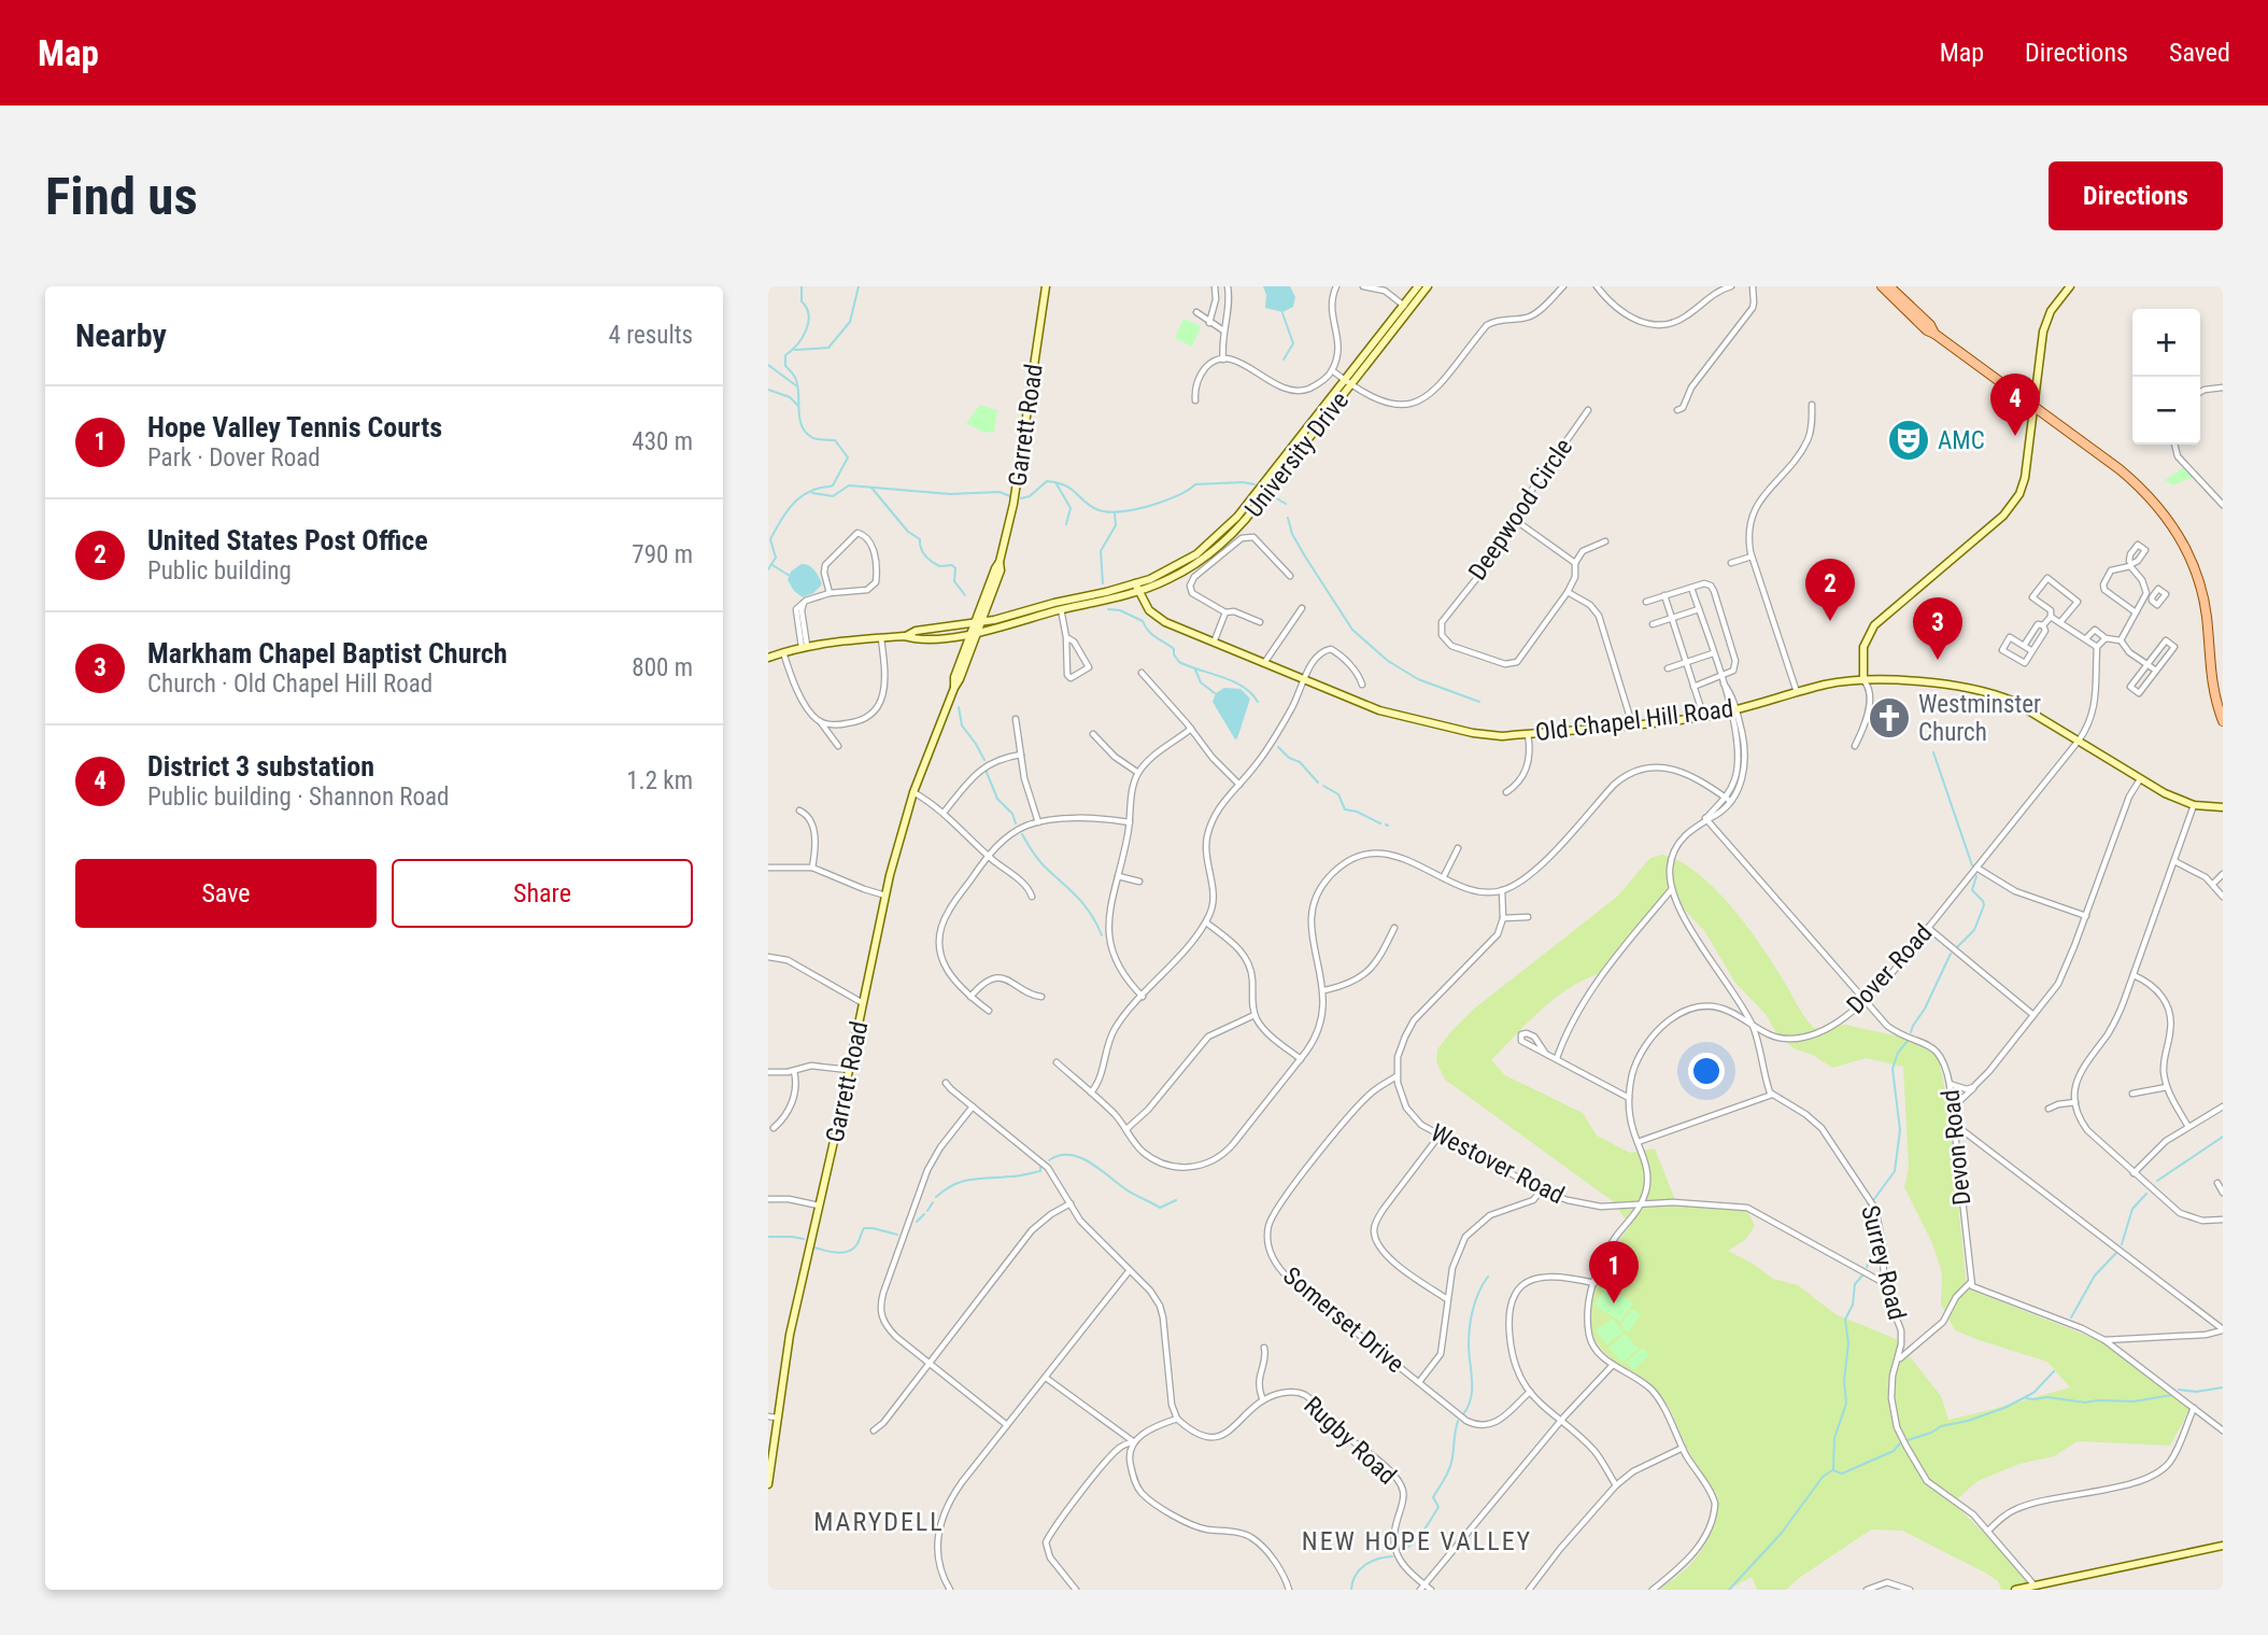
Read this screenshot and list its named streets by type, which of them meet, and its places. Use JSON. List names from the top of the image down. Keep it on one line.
{"streets":{"street":["Garrett Road","University Drive","Deepwood Circle","Old Chapel Hill Road","Dover Road","Devon Road","Westover Road","Surrey Road","Somerset Drive","Rugby Road"]},"crossings":[["University Drive","Old Chapel Hill Road"],["Old Chapel Hill Road","Dover Road"],["Dover Road","Devon Road"],["Dover Road","Westover Road"],["Westover Road","Surrey Road"],["Westover Road","Somerset Drive"]],"districts":["MARYDELL","NEW HOPE VALLEY"],"places":{"theatre":["AMC"],"church":["Westminster Church"]},"page":{"header":"Map","nav":["Map","Directions","Saved"],"buttons":["Directions",["Save","Share"]],"title":"Find us","heading":["Nearby","4 results"],"map_buttons":["+","−"],"pins":["4","2","3","1"],"list":[{"mark":"1","name":"Hope Valley Tennis Courts","note":"Park · Dover Road","value":"430 m"},{"mark":"2","name":"United States Post Office","note":"Public building","value":"790 m"},{"mark":"3","name":"Markham Chapel Baptist Church","note":"Church · Old Chapel Hill Road","value":"800 m"},{"mark":"4","name":"District 3 substation","note":"Public building · Shannon Road","value":"1.2 km"}]}}
